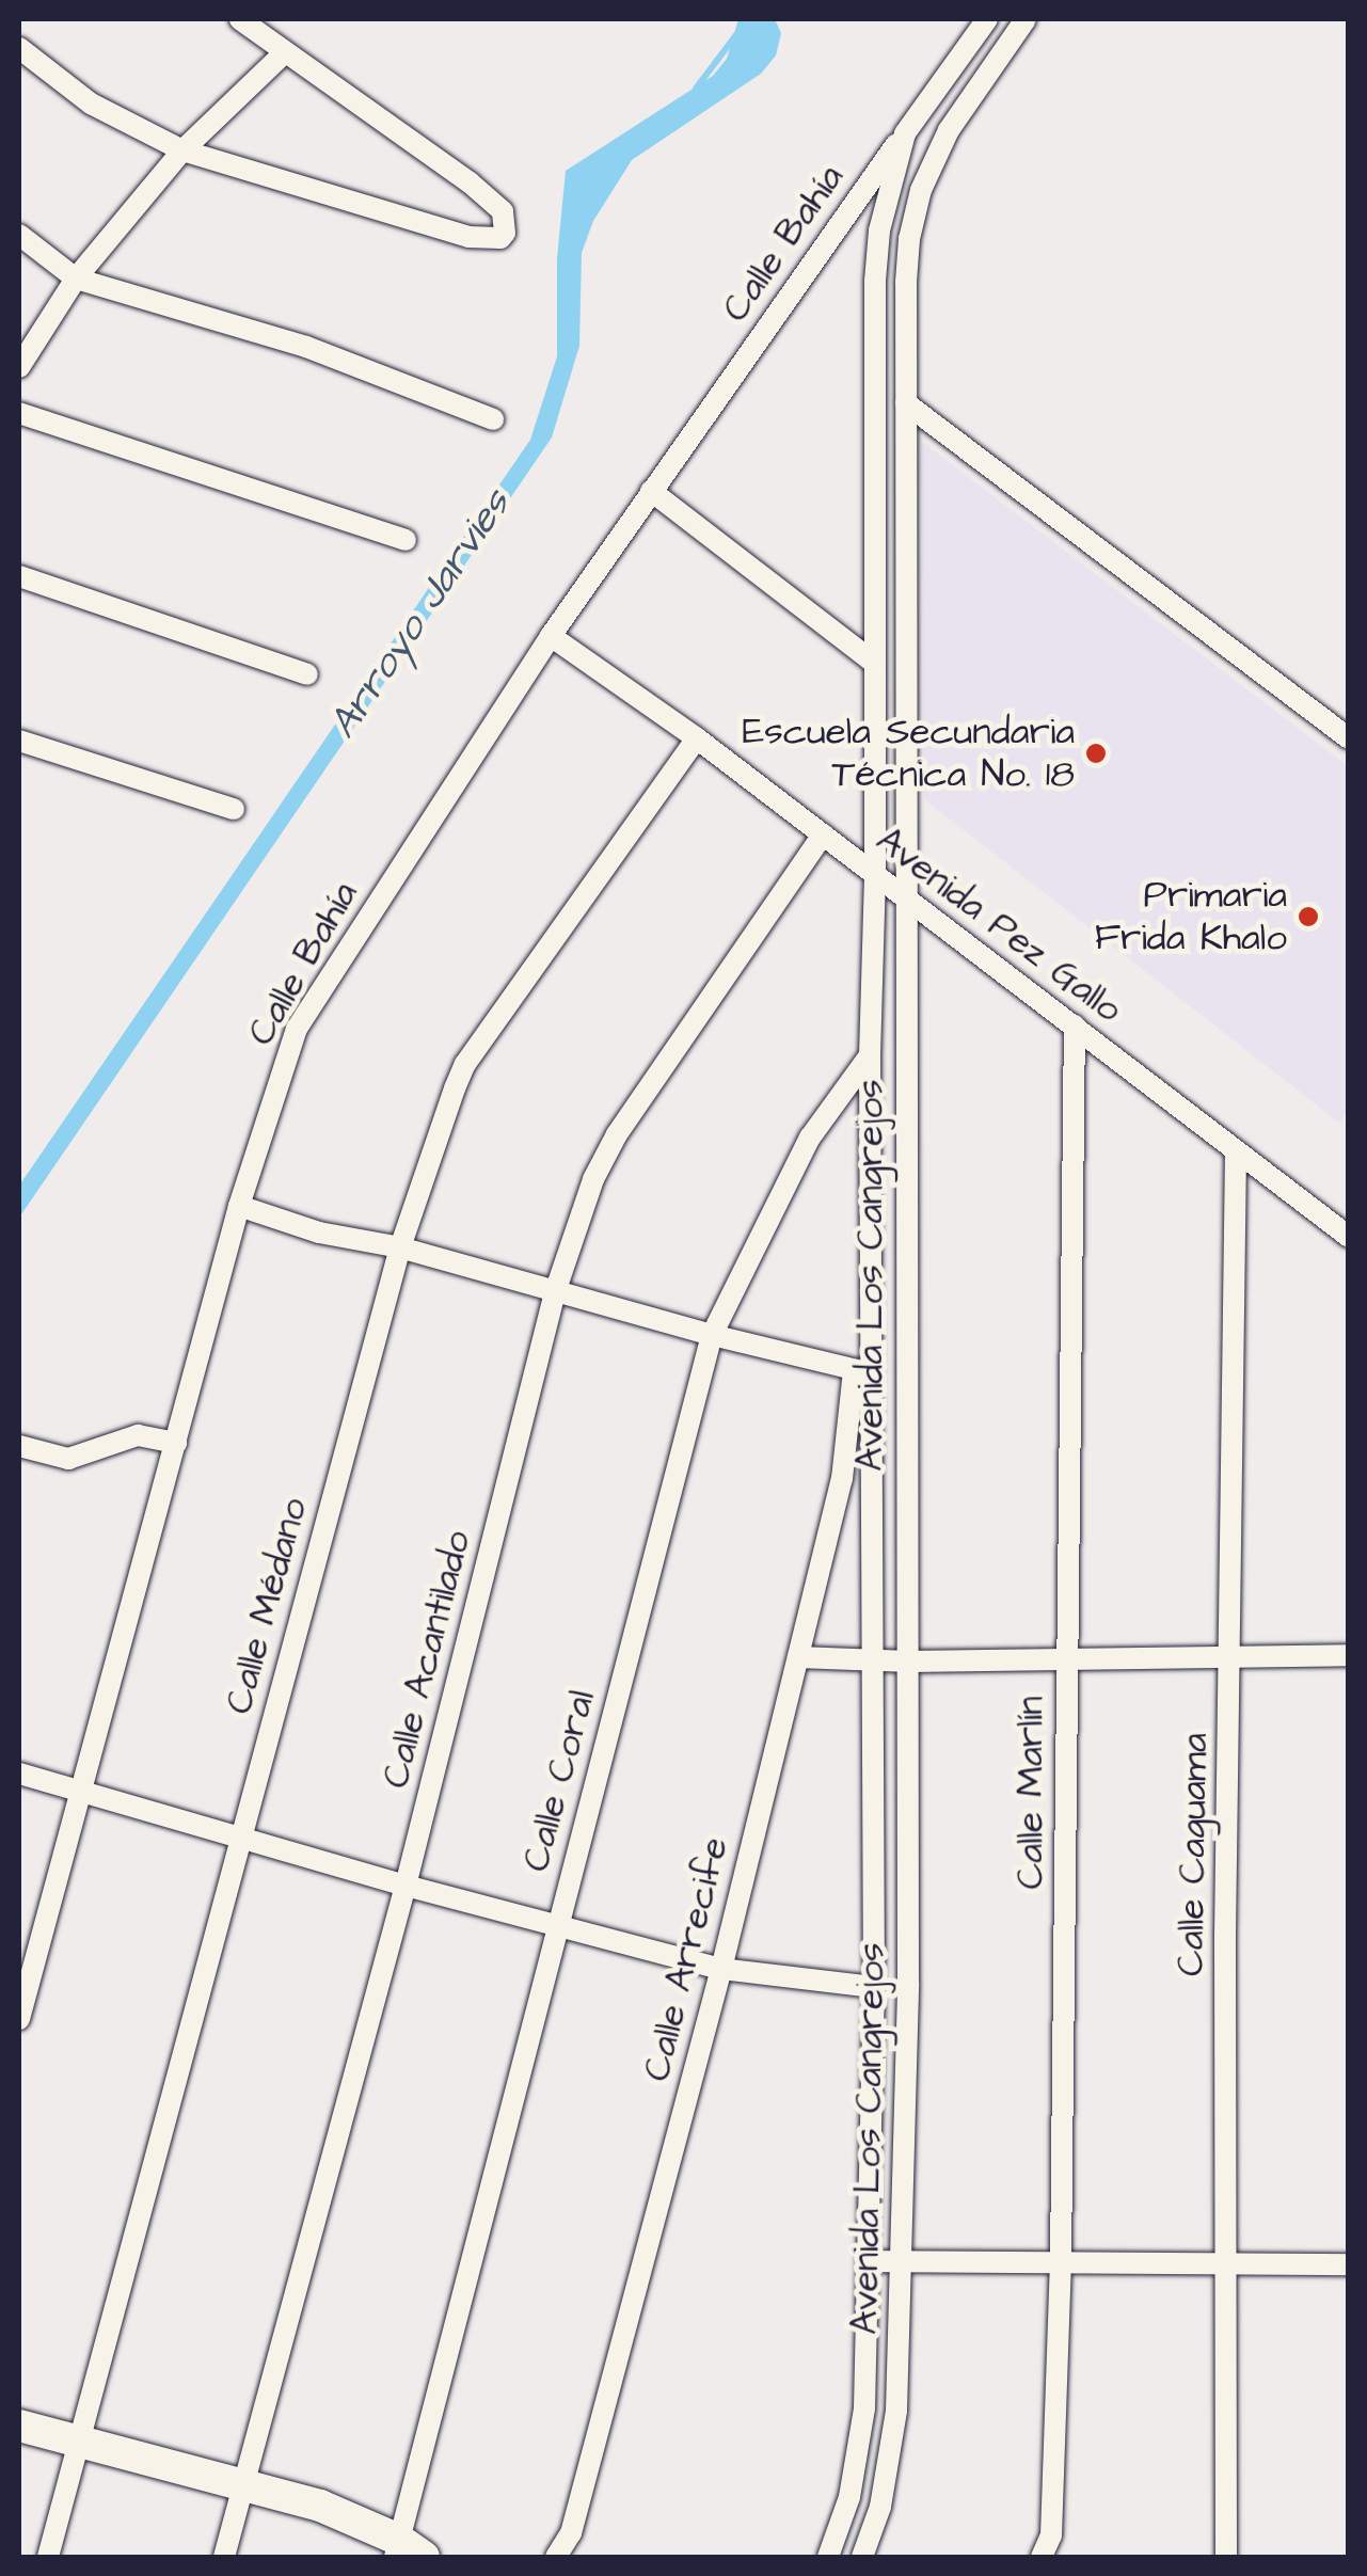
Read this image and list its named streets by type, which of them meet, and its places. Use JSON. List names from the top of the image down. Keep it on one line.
{"streets":{"street":["Calle Bahía","Avenida Pez Gallo","Avenida Los Cangrejos","Calle Médano","Calle Acantilado","Calle Coral","Calle Marlín","Calle Caguama","Calle Arrecife"]},"crossings":[["Calle Bahía","Avenida Pez Gallo"],["Calle Bahía","Avenida Los Cangrejos"],["Avenida Pez Gallo","Avenida Los Cangrejos"],["Avenida Pez Gallo","Calle Médano"],["Avenida Pez Gallo","Calle Acantilado"],["Avenida Pez Gallo","Calle Marlín"],["Avenida Pez Gallo","Calle Caguama"],["Avenida Los Cangrejos","Calle Coral"],["Avenida Los Cangrejos","Calle Arrecife"]],"water":["Arroyo Jarvies"],"places":["Escuela Secundaria Técnica No. 18","Primaria Frida Khalo"]}
